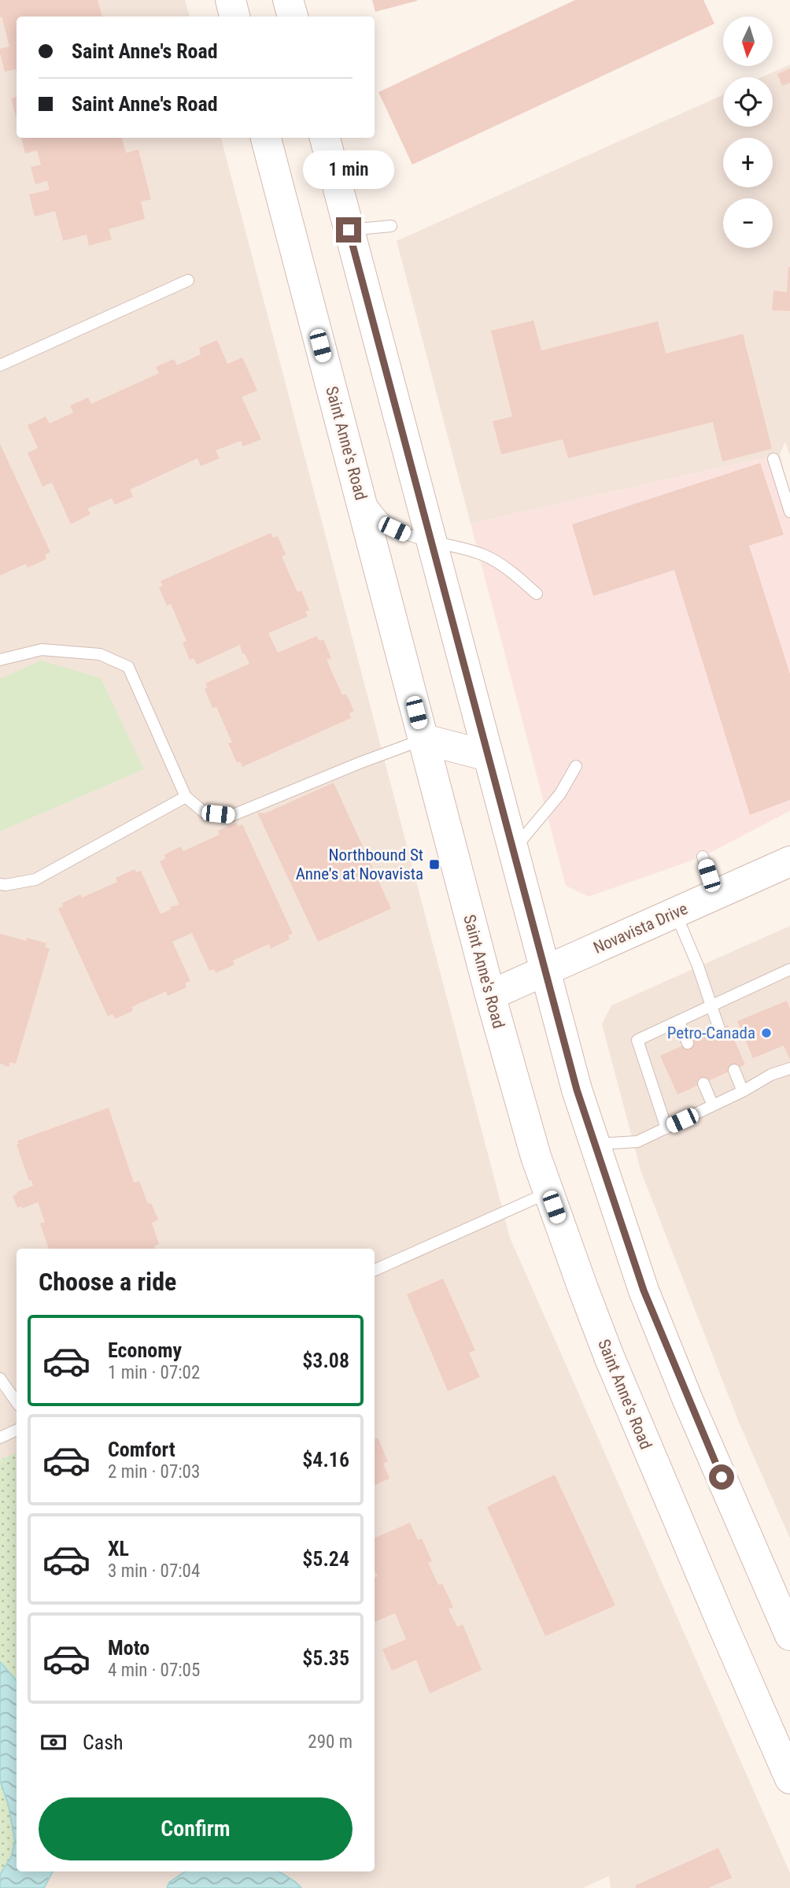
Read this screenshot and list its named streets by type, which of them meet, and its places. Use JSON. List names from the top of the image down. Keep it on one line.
{"streets":{"main road":["Saint Anne's Road","Novavista Drive"]},"crossings":[["Saint Anne's Road","Novavista Drive"]],"places":{"transit":["Northbound St Anne's at Novavista"],"other":["Petro-Canada"]},"north":"bottom","page":{"map_buttons":["+","−"],"banner":["Saint Anne's Road","Saint Anne's Road"],"bubble":"1 min","heading":"Choose a ride","list":[{"name":"Economy","note":"1 min · 07:02","value":"$3.08"},{"name":"Comfort","note":"2 min · 07:03","value":"$4.16"},{"name":"XL","note":"3 min · 07:04","value":"$5.24"},{"name":"Moto","note":"4 min · 07:05","value":"$5.35"}],"pay":["Cash","290 m"],"buttons":"Confirm"}}
